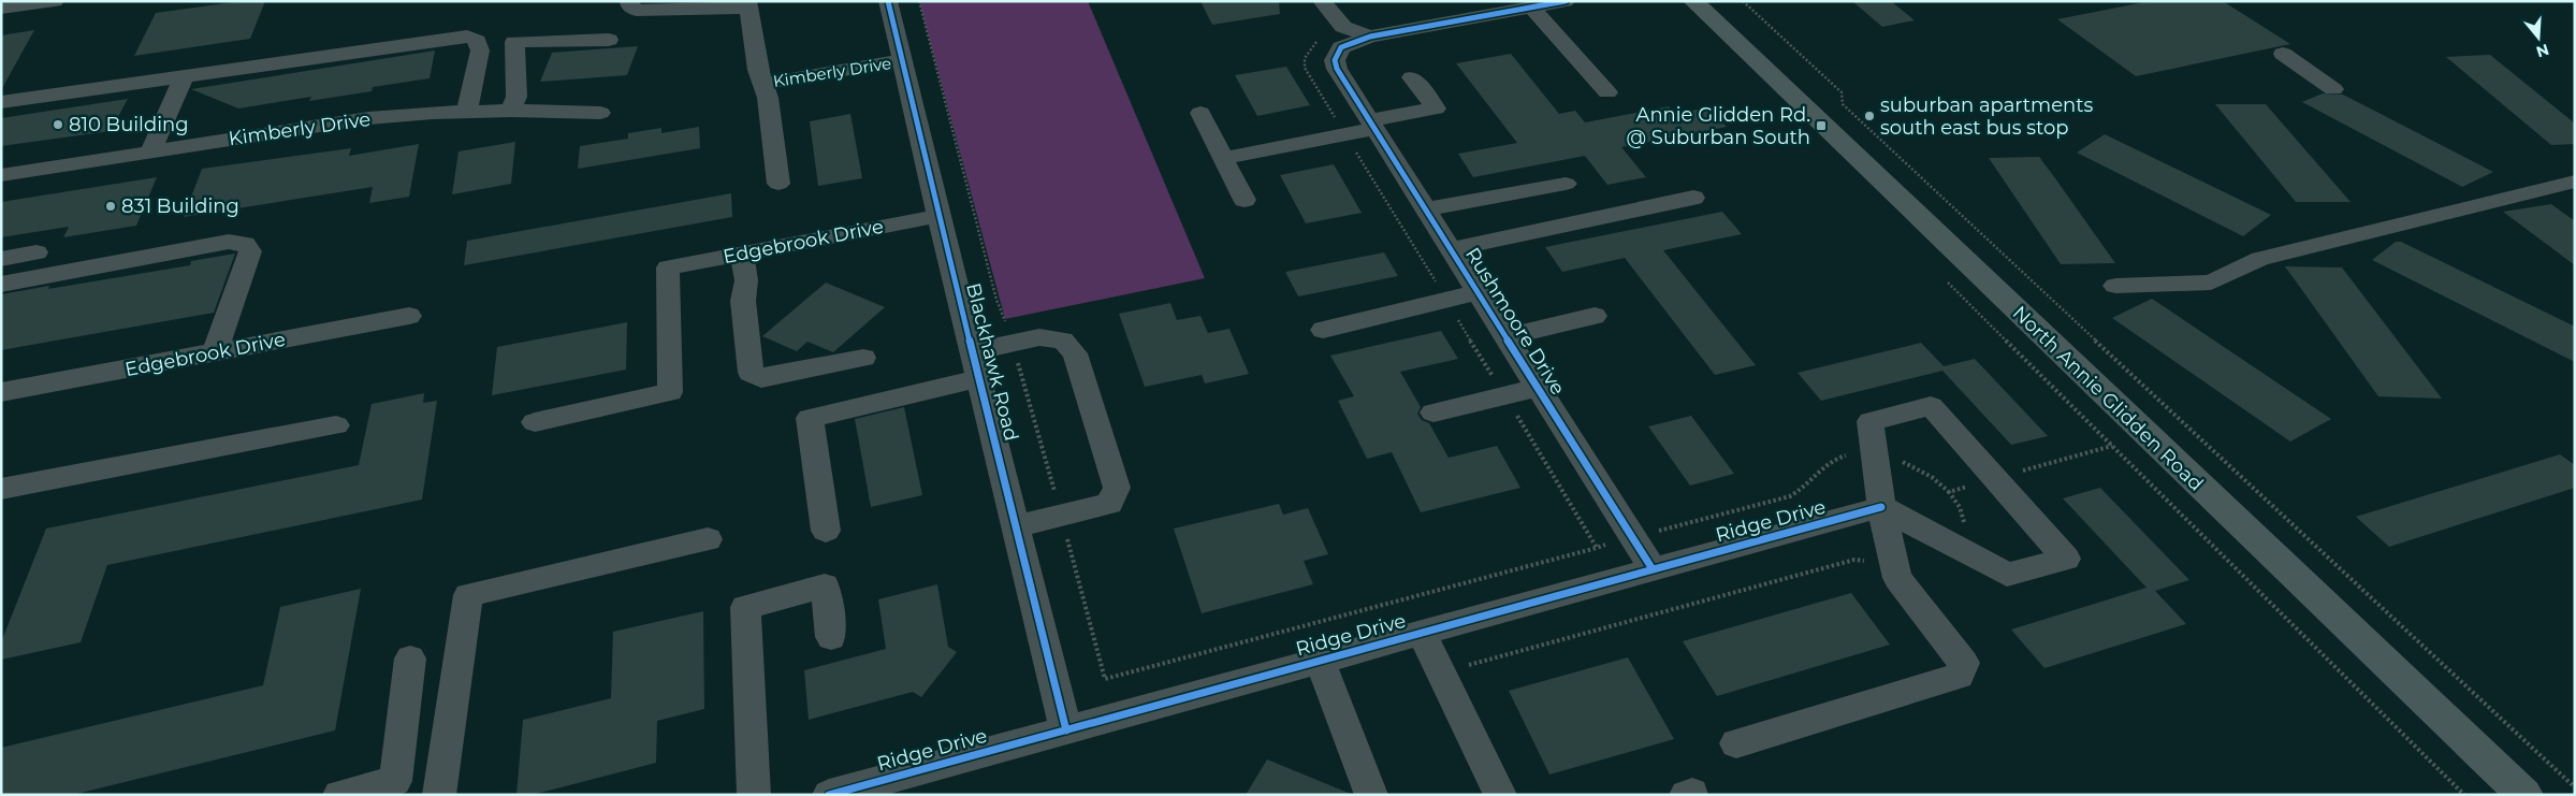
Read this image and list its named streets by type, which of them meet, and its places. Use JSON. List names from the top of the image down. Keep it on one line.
{"streets":{"main road":["North Annie Glidden Road"],"street":["Kimberly Drive","Edgebrook Drive","Rushmoore Drive","Blackhawk Road","Ridge Drive"]},"crossings":[["Kimberly Drive","Blackhawk Road"],["Edgebrook Drive","Blackhawk Road"],["Rushmoore Drive","Ridge Drive"],["Blackhawk Road","Ridge Drive"]],"places":{"other":["suburban apartments south east bus stop","810 Building","831 Building"],"transit":["Annie Glidden Rd. @ Suburban South"]},"north":"bottom"}
